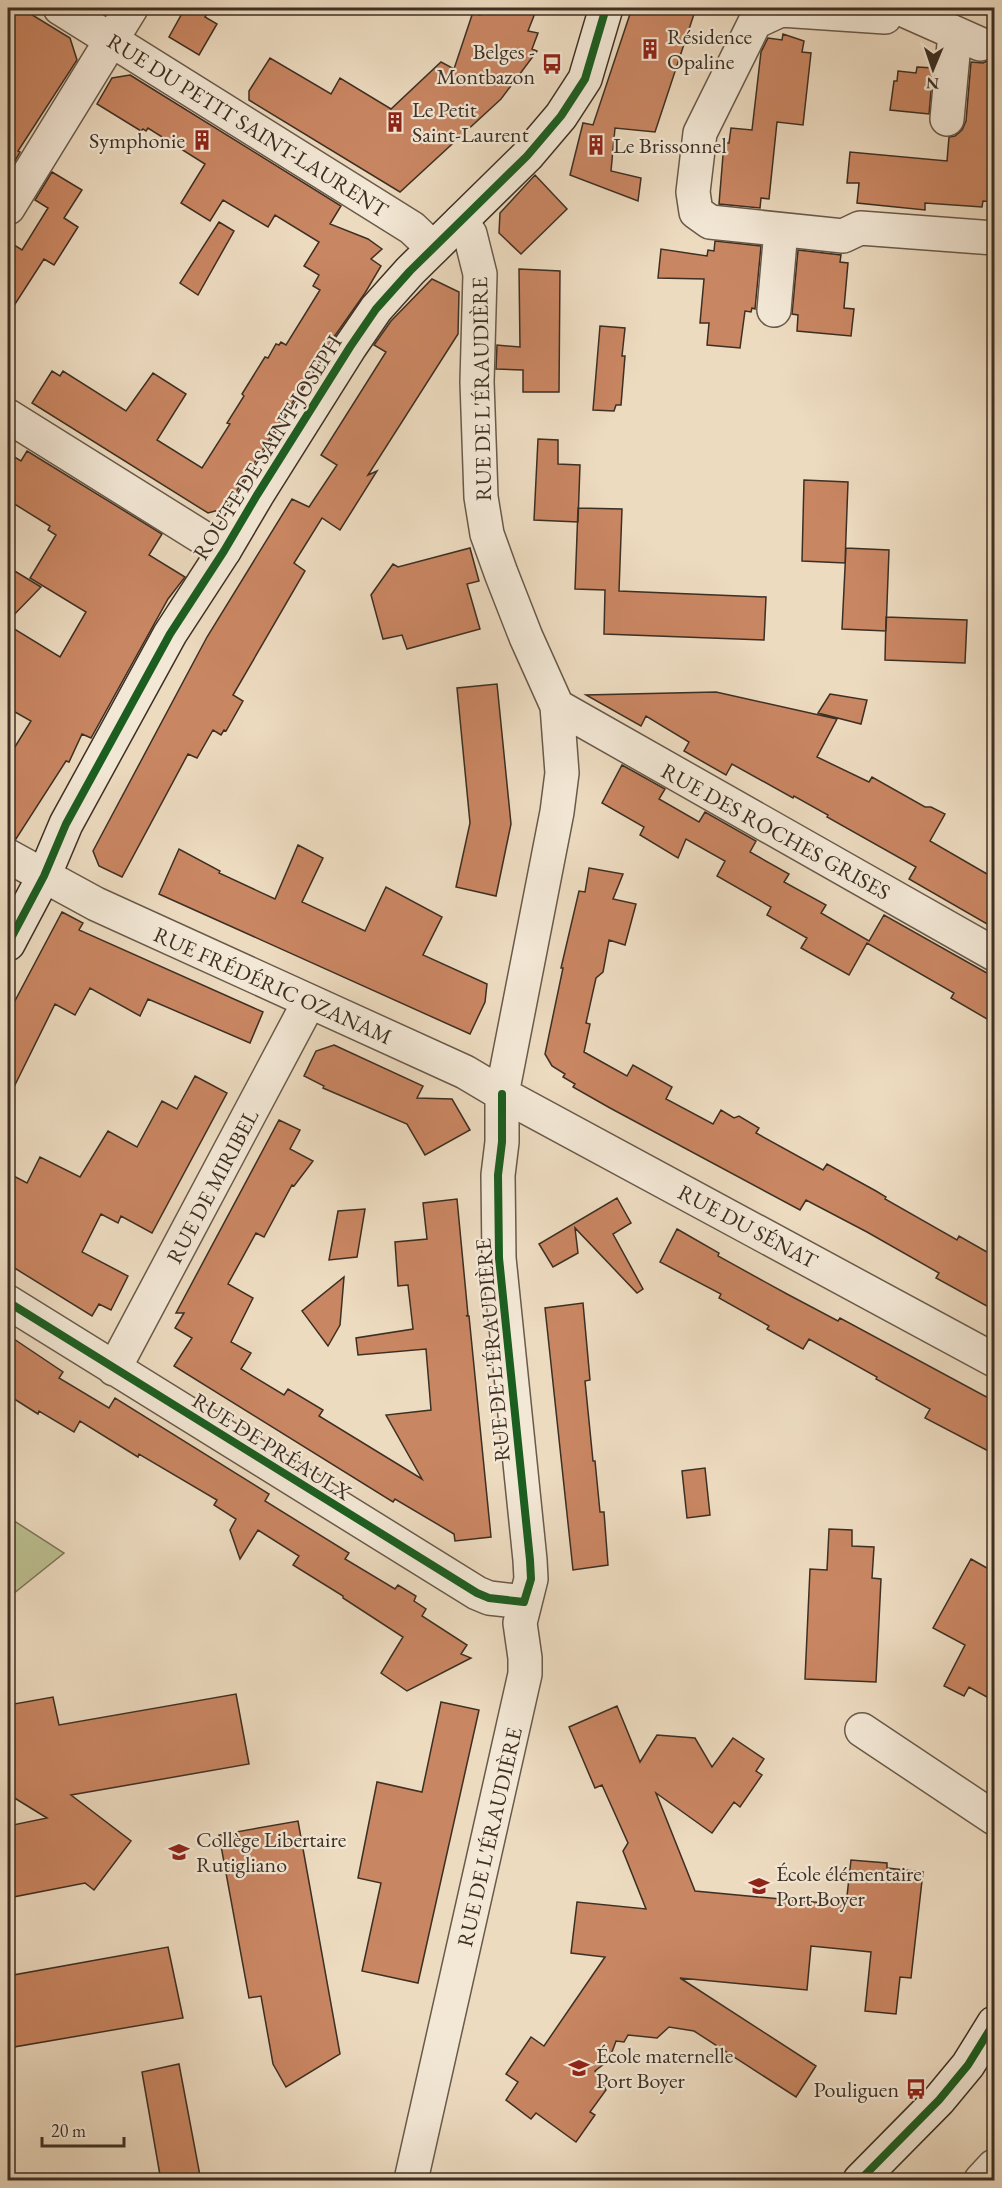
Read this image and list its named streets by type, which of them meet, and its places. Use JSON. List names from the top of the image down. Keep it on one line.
{"streets":{"street":["RUE DU PETIT SAINT-LAURENT","RUE DE L'ÉRAUDIÈRE","ROUTE DE SAINT-JOSEPH","RUE DES ROCHES GRISES","RUE FRÉDÉRIC OZANAM","RUE DE MIRIBEL","RUE DU SÉNAT","RUE DE PRÉAULX"]},"crossings":[["RUE DU PETIT SAINT-LAURENT","ROUTE DE SAINT-JOSEPH"],["RUE DE L'ÉRAUDIÈRE","ROUTE DE SAINT-JOSEPH"],["RUE DE L'ÉRAUDIÈRE","RUE DES ROCHES GRISES"],["RUE DE L'ÉRAUDIÈRE","RUE FRÉDÉRIC OZANAM"],["RUE DE L'ÉRAUDIÈRE","RUE DU SÉNAT"],["RUE DE L'ÉRAUDIÈRE","RUE DE PRÉAULX"],["ROUTE DE SAINT-JOSEPH","RUE FRÉDÉRIC OZANAM"],["RUE FRÉDÉRIC OZANAM","RUE DE MIRIBEL"],["RUE FRÉDÉRIC OZANAM","RUE DU SÉNAT"],["RUE DE MIRIBEL","RUE DE PRÉAULX"]],"places":{"building":["Résidence Opaline","Le Petit Saint-Laurent","Symphonie","Le Brissonnel"],"bus stop":["Belges - Montbazon","Pouliguen"],"school or university":["Collège Libertaire Rutigliano","École élémentaire Port Boyer","École maternelle Port Boyer"]},"scale_bar":"20 m","north":"bottom"}
